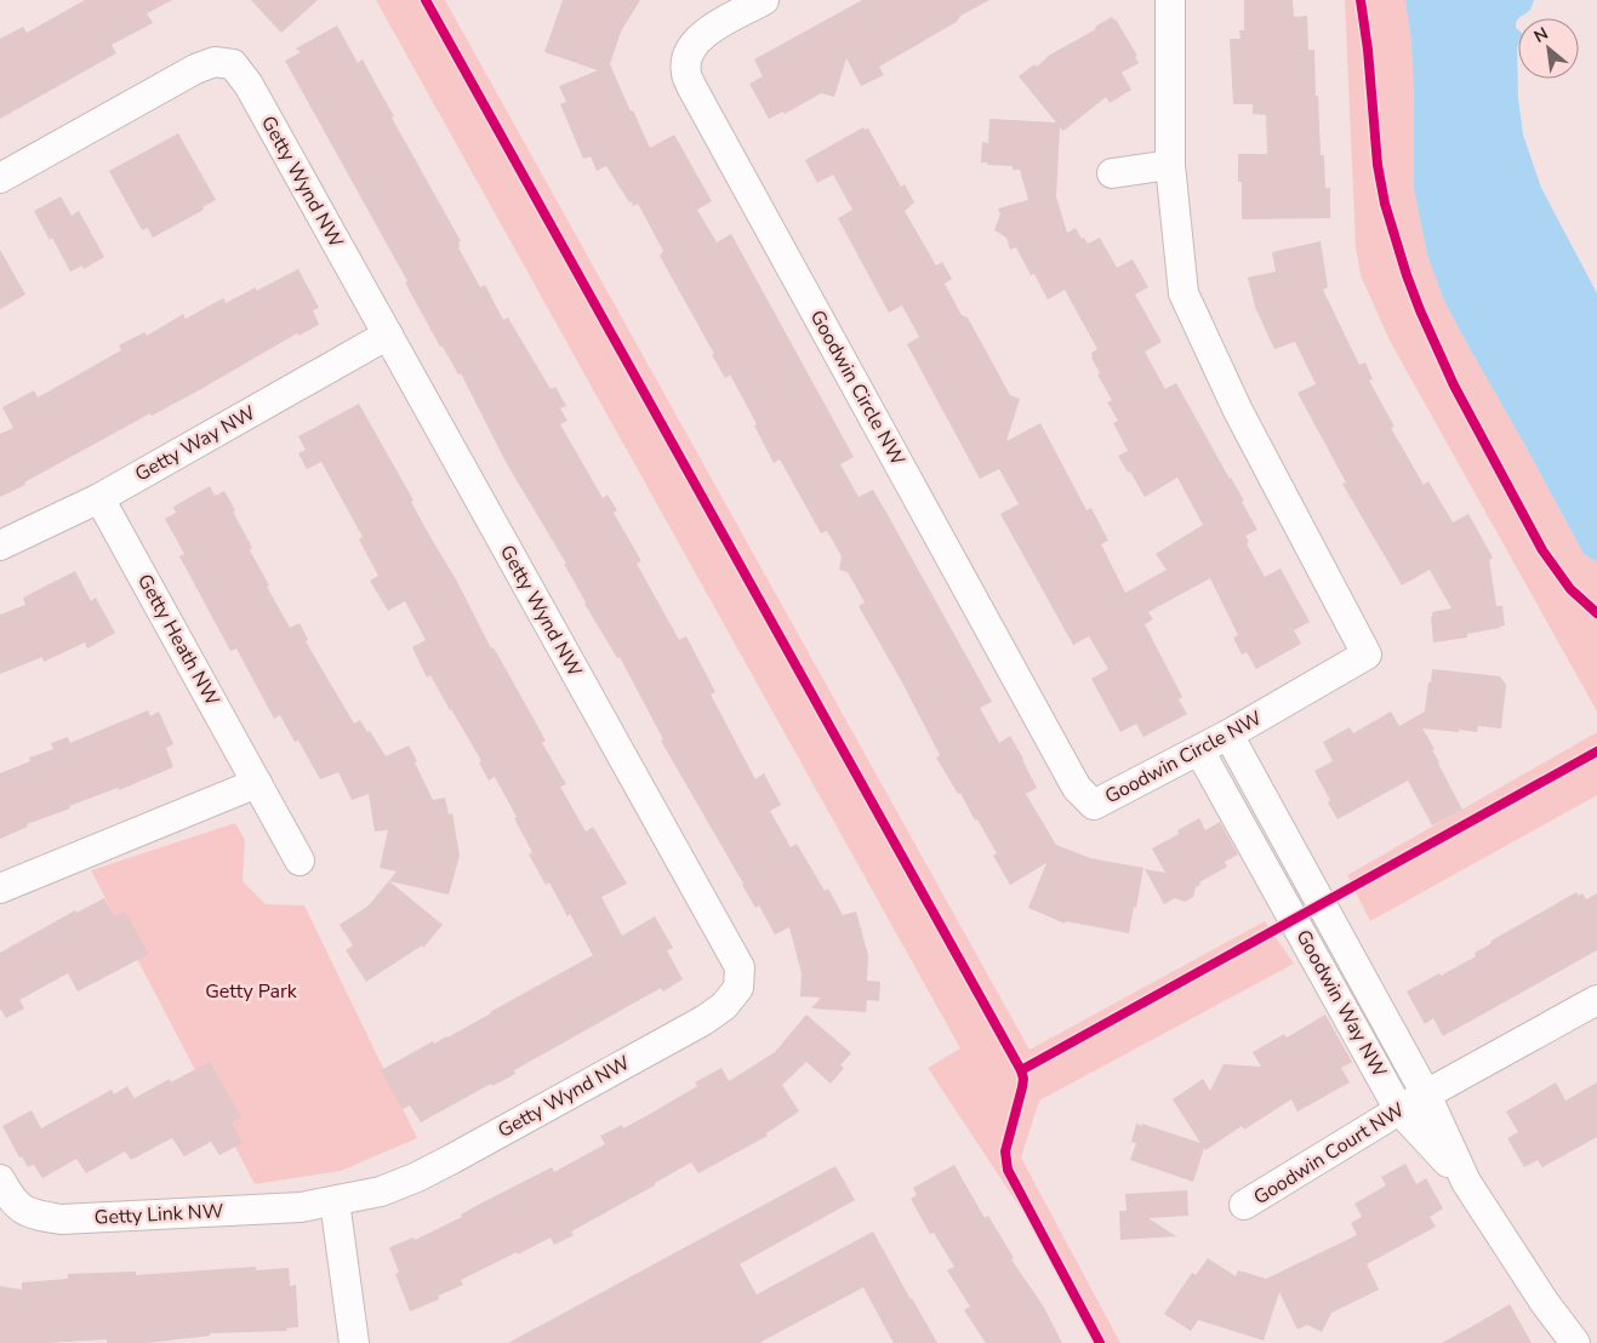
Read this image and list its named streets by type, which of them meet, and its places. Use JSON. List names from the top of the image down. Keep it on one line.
{"streets":{"street":["Getty Wynd NW","Goodwin Circle NW","Getty Way NW","Getty Heath NW","Goodwin Way NW","Goodwin Court NW","Getty Link NW"]},"crossings":[["Getty Wynd NW","Getty Way NW"],["Getty Wynd NW","Getty Link NW"],["Goodwin Circle NW","Goodwin Way NW"],["Getty Way NW","Getty Heath NW"],["Goodwin Way NW","Goodwin Court NW"]],"parks":["Getty Park"],"north":"top left"}
